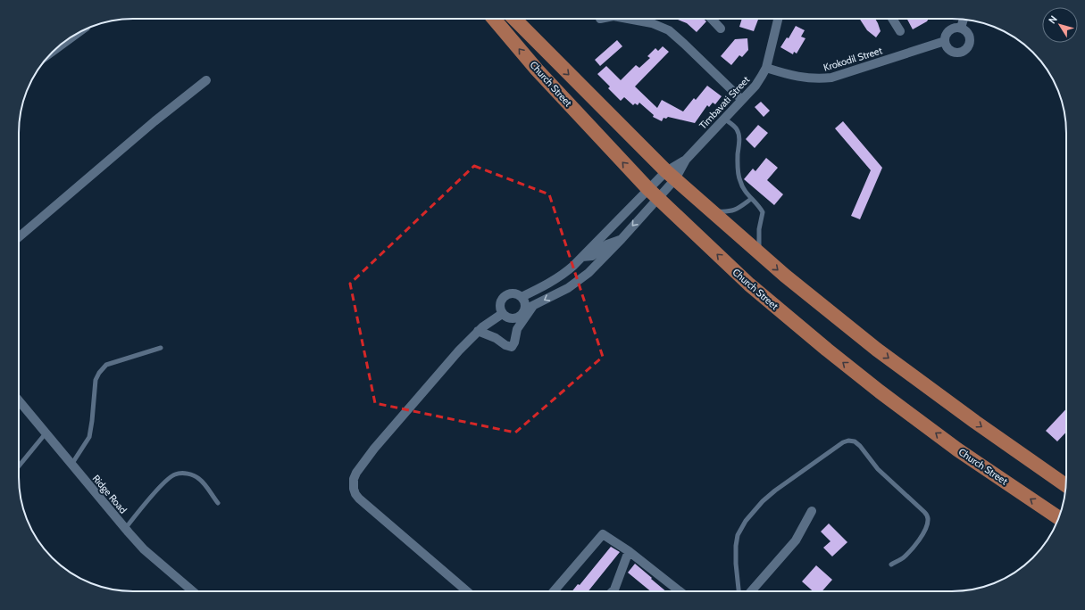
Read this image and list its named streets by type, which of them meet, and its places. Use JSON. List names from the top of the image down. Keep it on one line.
{"streets":{"main road":["Church Street"],"street":["Krokodil Street","Timbavati Street","Ridge Road"]},"crossings":[["Krokodil Street","Timbavati Street"],["Church Street","Timbavati Street"]],"north":"top left"}
